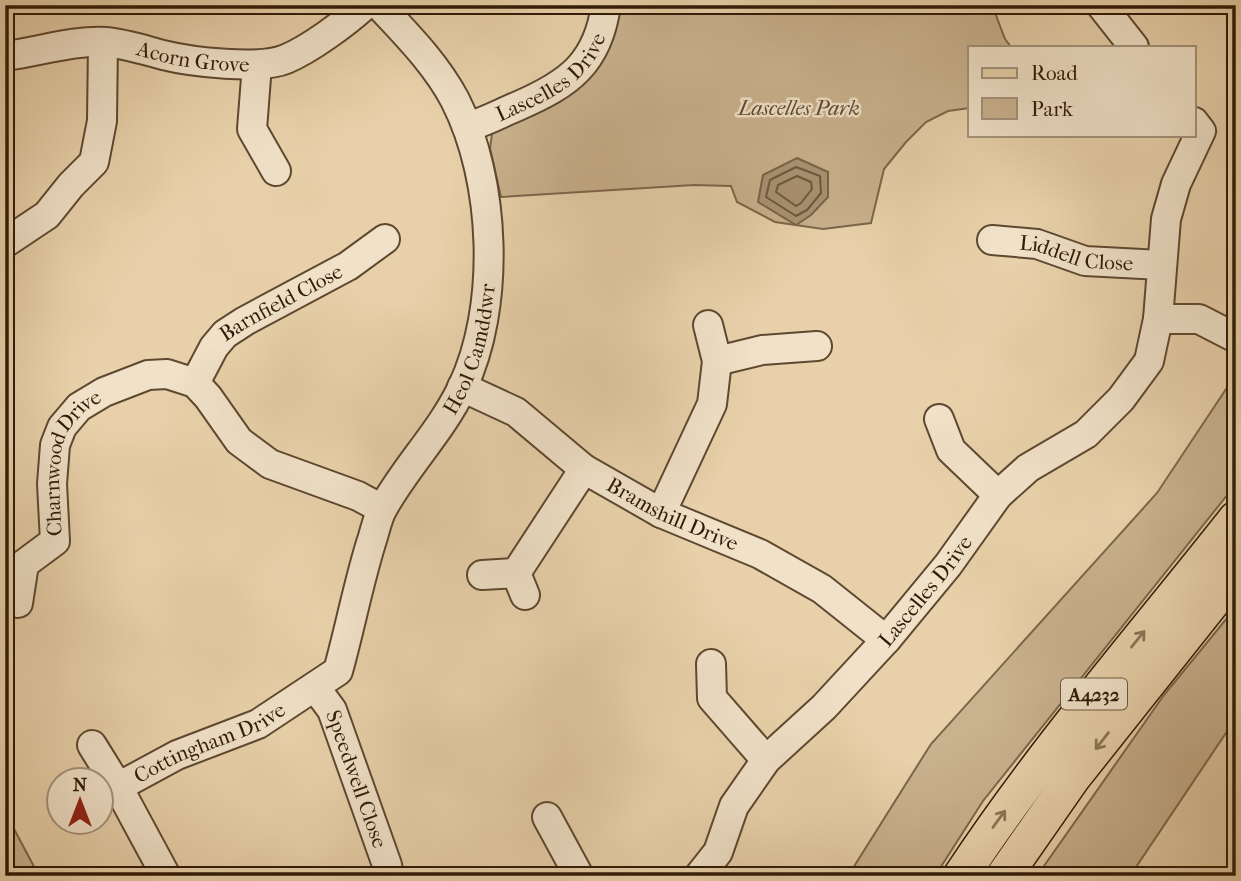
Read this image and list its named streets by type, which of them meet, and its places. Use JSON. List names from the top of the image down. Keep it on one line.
{"streets":{"main road":["A4232"],"street":["Acorn Grove","Lascelles Drive","Liddell Close","Barnfield Close","Heol Camddwr","Charnwood Drive","Bramshill Drive","Cottingham Drive","Speedwell Close"]},"crossings":[["Lascelles Drive","Liddell Close"],["Lascelles Drive","Heol Camddwr"],["Lascelles Drive","Bramshill Drive"],["Barnfield Close","Charnwood Drive"],["Heol Camddwr","Bramshill Drive"],["Heol Camddwr","Cottingham Drive"],["Heol Camddwr","Speedwell Close"],["Cottingham Drive","Speedwell Close"]],"parks":["Lascelles Park"],"legend":["Road","Park"],"north":"top"}
